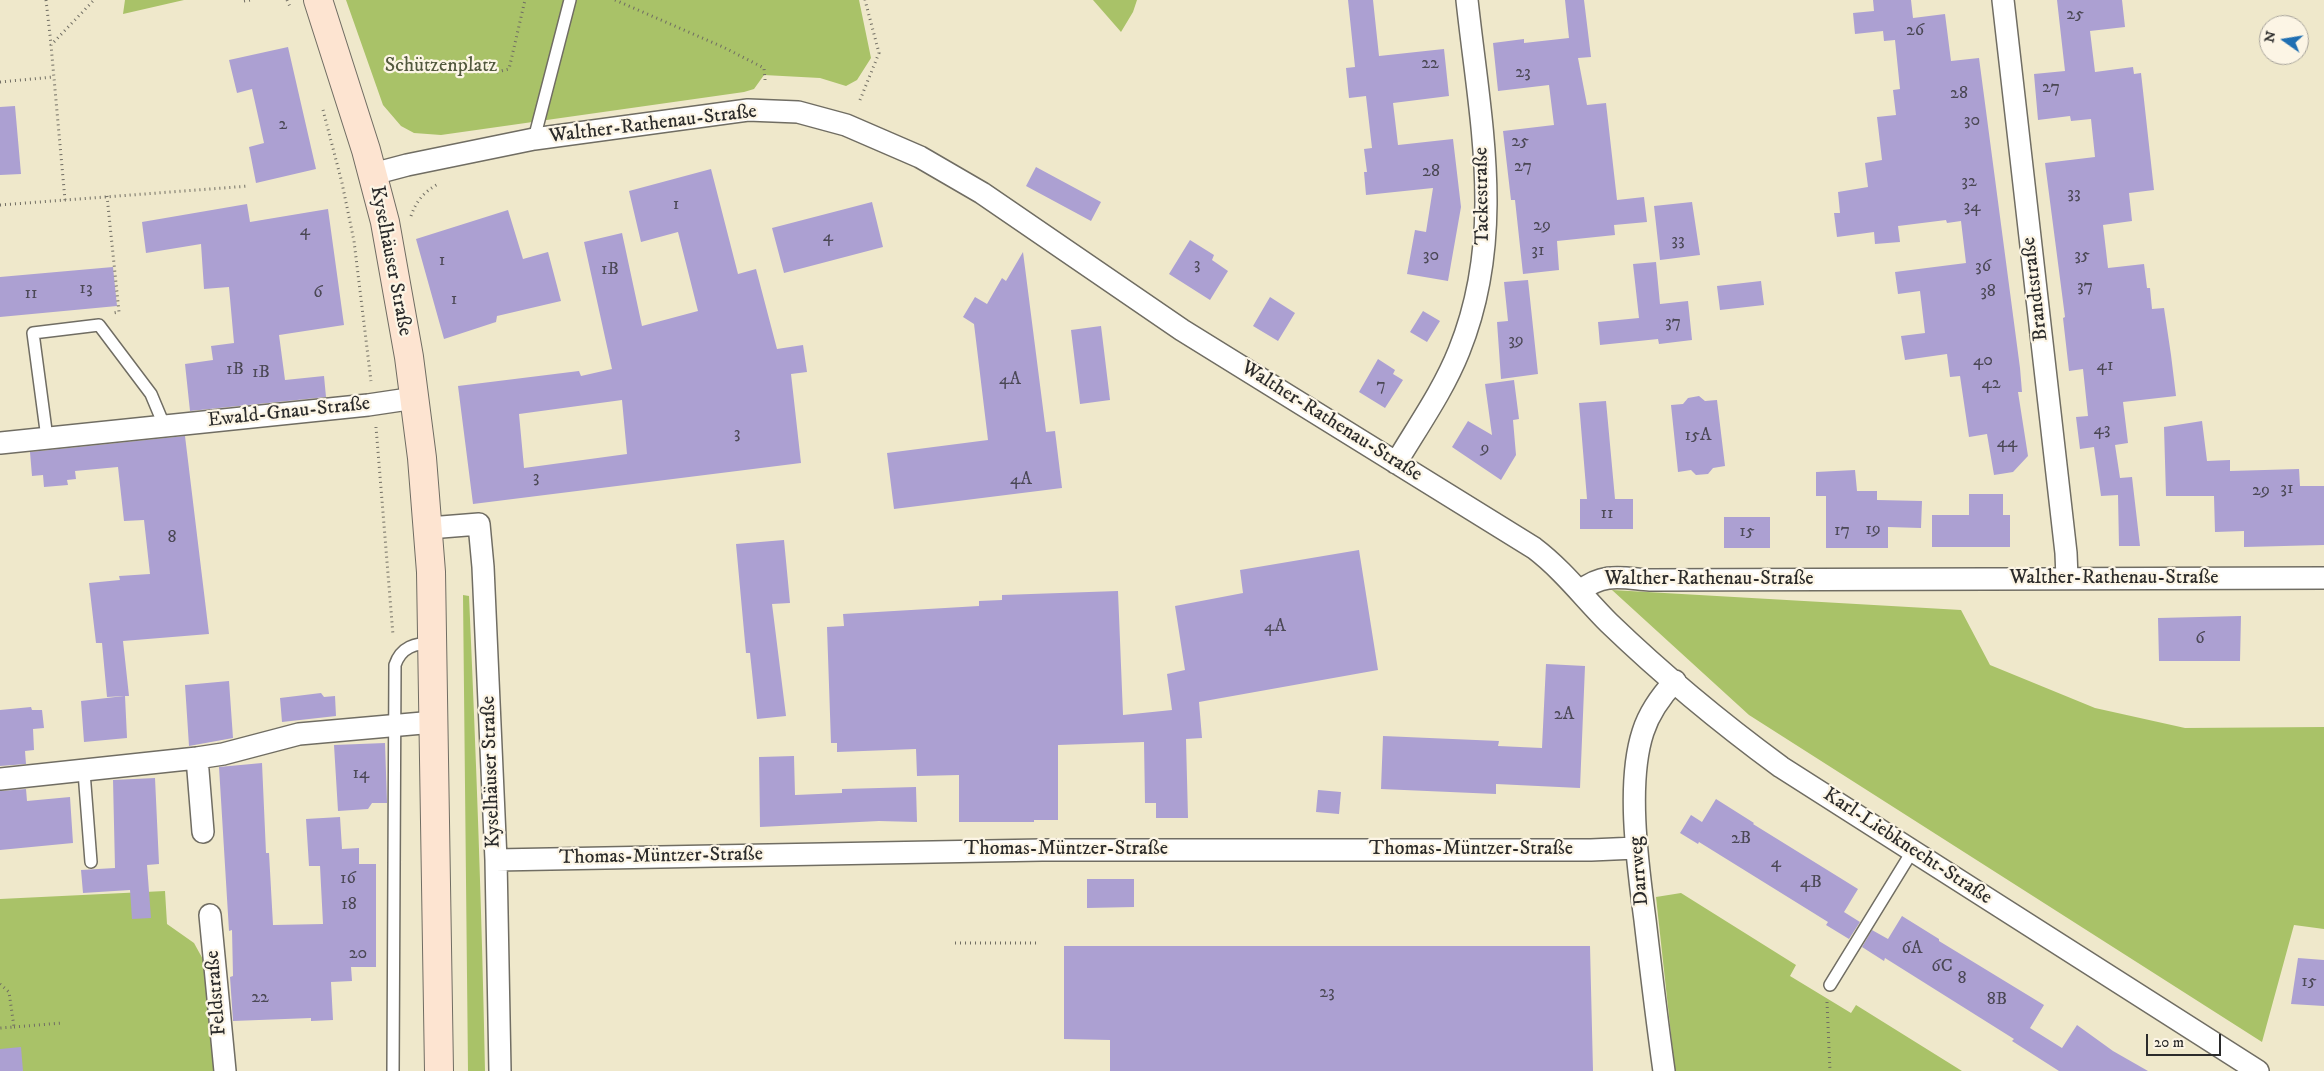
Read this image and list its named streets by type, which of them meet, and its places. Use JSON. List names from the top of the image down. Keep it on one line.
{"streets":{"main road":["Kyselhäuser Straße"],"street":["Walther-Rathenau-Straße","Tackestraße","Brandtstraße","Ewald-Gnau-Straße","Karl-Liebknecht-Straße","Thomas-Müntzer-Straße","Darrweg","Feldstraße"]},"crossings":[["Walther-Rathenau-Straße","Tackestraße"],["Walther-Rathenau-Straße","Kyselhäuser Straße"],["Walther-Rathenau-Straße","Brandtstraße"],["Walther-Rathenau-Straße","Karl-Liebknecht-Straße"],["Kyselhäuser Straße","Ewald-Gnau-Straße"],["Kyselhäuser Straße","Thomas-Müntzer-Straße"],["Karl-Liebknecht-Straße","Darrweg"],["Thomas-Müntzer-Straße","Darrweg"]],"parks":["Schützenplatz"],"house_numbers":["25","26","22","23","27","28","30","2","25","27","28","32","33","1","34","29","4","4","33","31","30","35","1","3","36","1B","37","13","38","6","11","1","37","39","40","41","1B","1B","4A","42","7","43","3","15A","44","9","3","4A","31","29","11","19","17","15","8","4A","6","2A","14","2B","4","16","4B","18","6A","20","6C","8","15","23","22","8B"],"scale_bar":"20 m","north":"left"}
